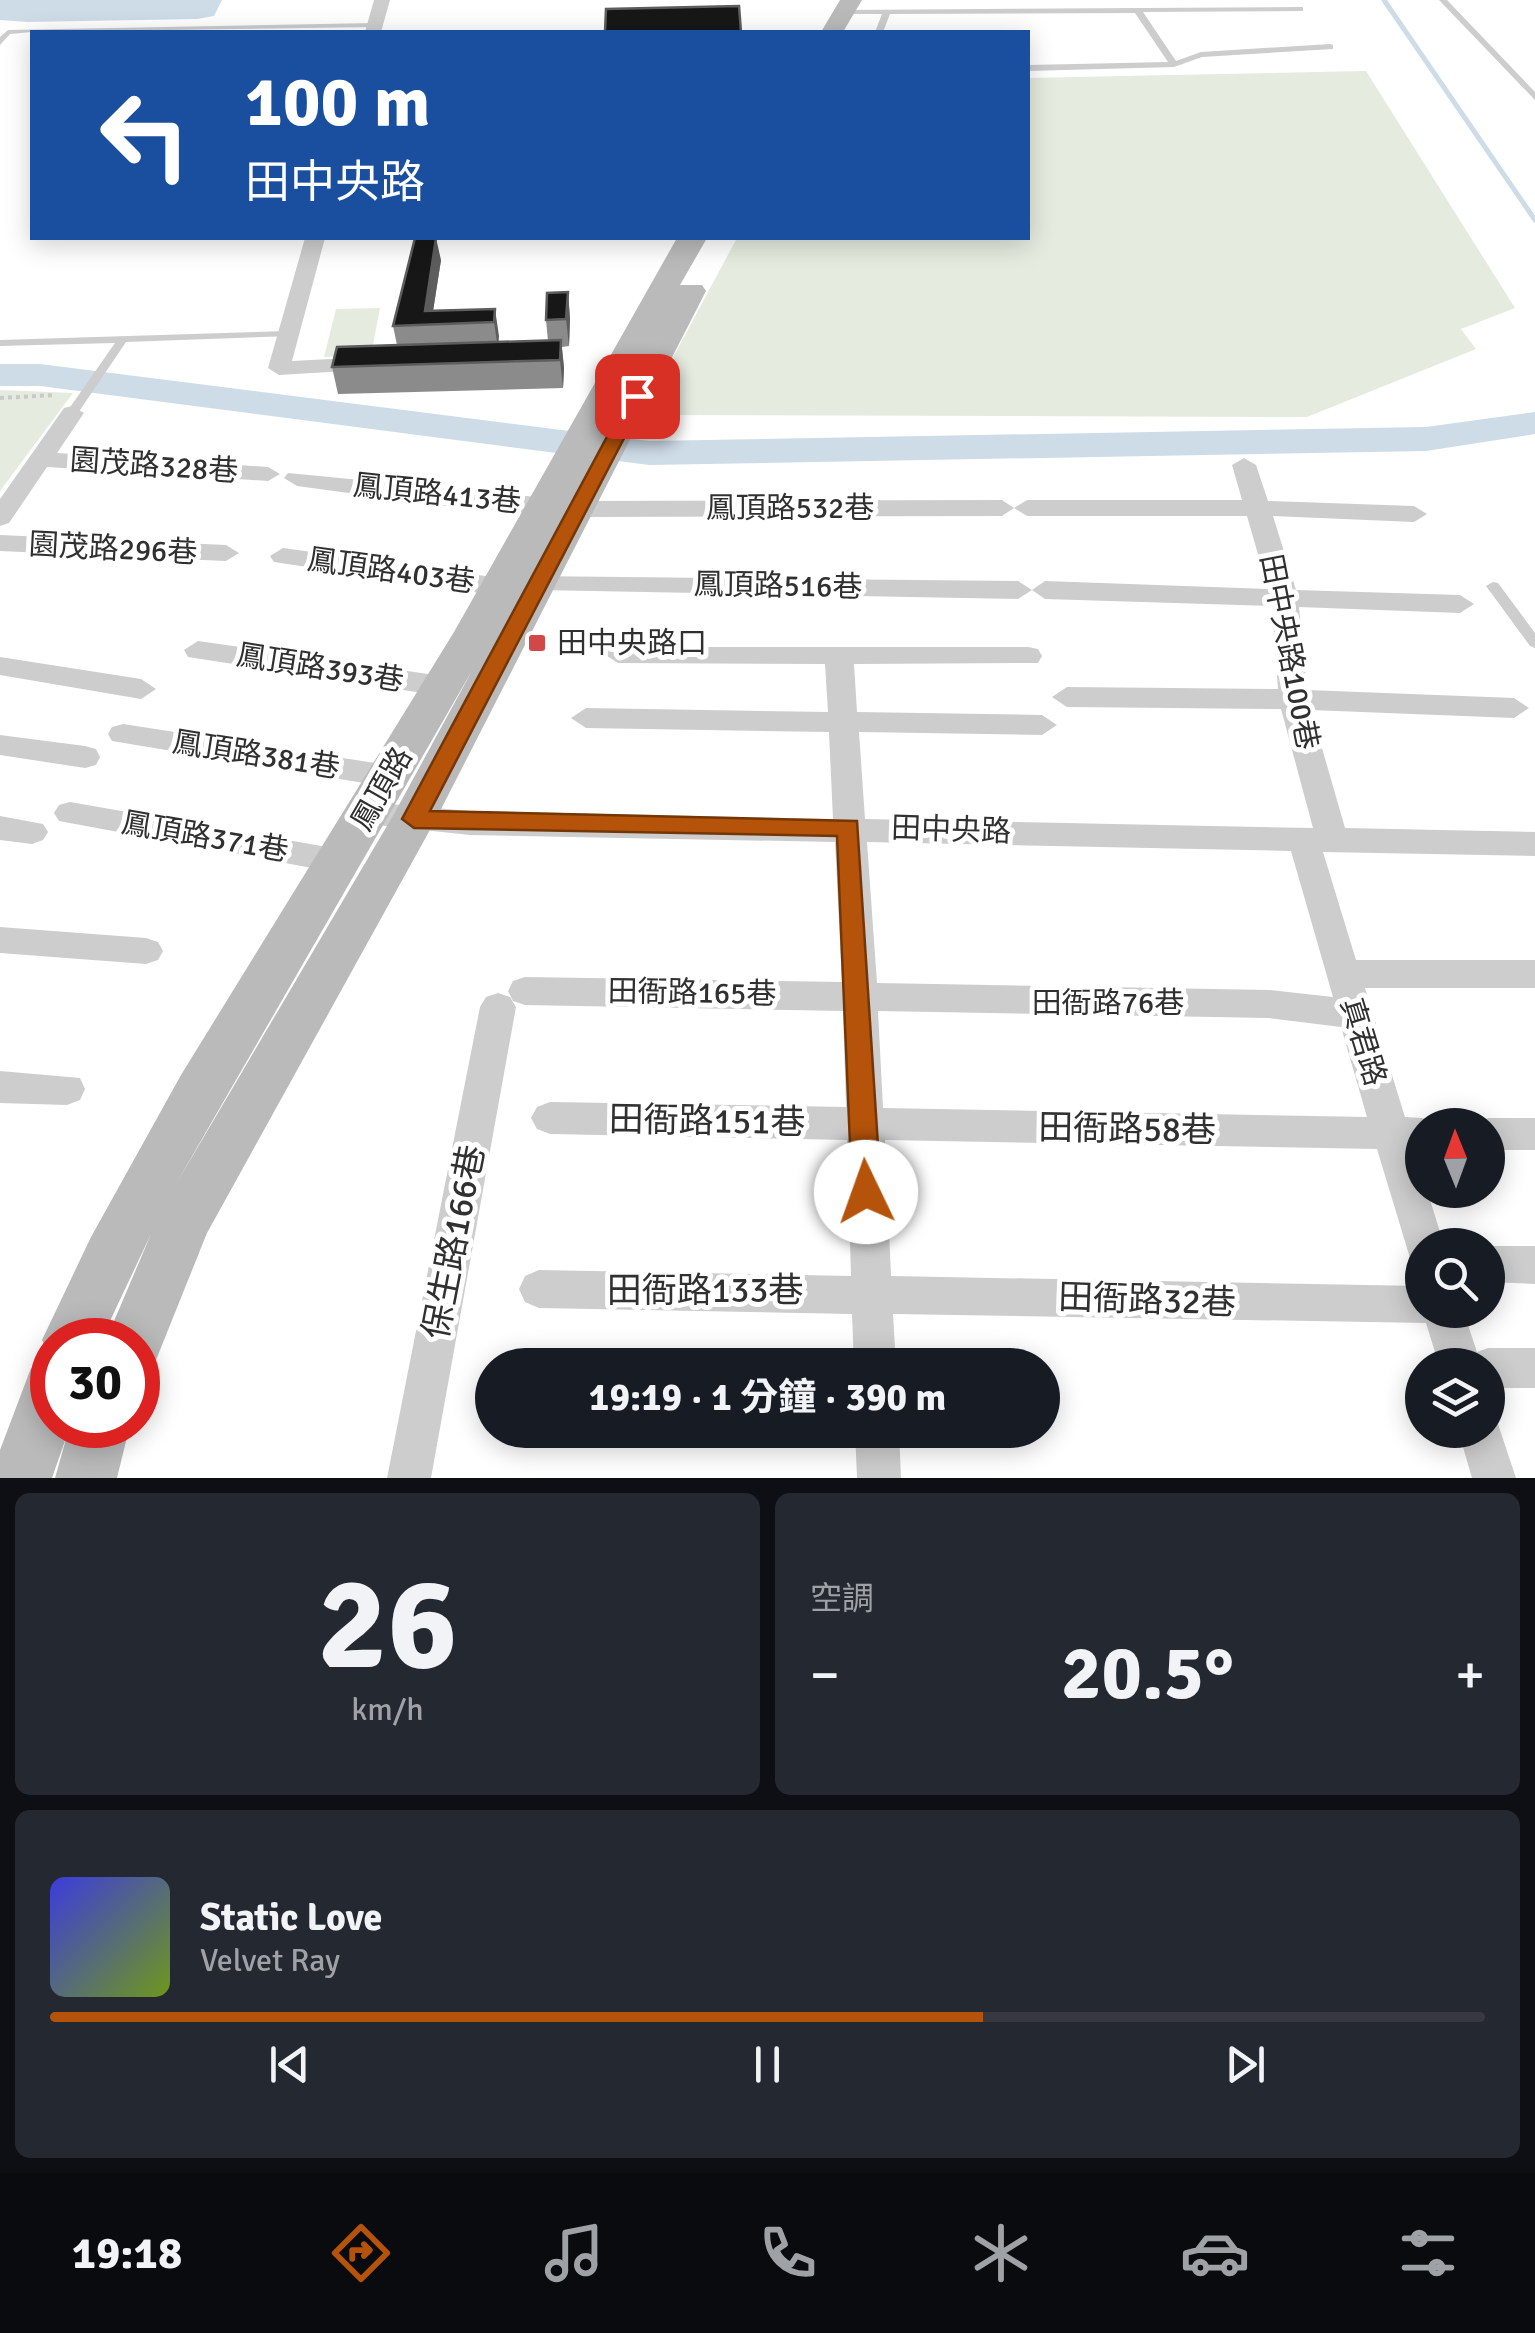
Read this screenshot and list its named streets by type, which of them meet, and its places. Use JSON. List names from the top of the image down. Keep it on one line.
{"streets":{"main road":["鳳頂路"],"street":["園茂路328巷","鳳頂路413巷","鳳頂路532巷","園茂路296巷","鳳頂路403巷","鳳頂路516巷","田中央路100巷","鳳頂路393巷","鳳頂路381巷","田中央路","鳳頂路371巷","田衙路165巷","田衙路76巷","真君路","田衙路151巷","田衙路58巷","保生路166巷","田衙路133巷","田衙路32巷"]},"crossings":[["鳳頂路413巷","鳳頂路532巷"],["鳳頂路413巷","鳳頂路"],["鳳頂路532巷","田中央路100巷"],["鳳頂路532巷","鳳頂路"],["鳳頂路403巷","鳳頂路516巷"],["鳳頂路403巷","鳳頂路"],["鳳頂路516巷","田中央路100巷"],["鳳頂路516巷","鳳頂路"],["田中央路100巷","田中央路"],["田中央路100巷","真君路"],["鳳頂路393巷","鳳頂路"],["鳳頂路381巷","鳳頂路"],["鳳頂路381巷","田中央路"],["鳳頂路","田中央路"],["鳳頂路","鳳頂路371巷"],["田中央路","真君路"],["田衙路165巷","田衙路76巷"],["田衙路165巷","保生路166巷"],["田衙路76巷","真君路"],["田衙路151巷","田衙路58巷"],["田衙路133巷","田衙路32巷"]],"places":{"transit":["田中央路口"]},"north":"top","page":{"turn":["100 m","田中央路"],"limit":"30","trip":"19:19 · 1 分鐘 · 390 m","tile":[["26","km/h"],"空調"],"heat":["−","20.5°","+"],"song":["Static Love","Velvet Ray"],"tabs":"19:18"}}
